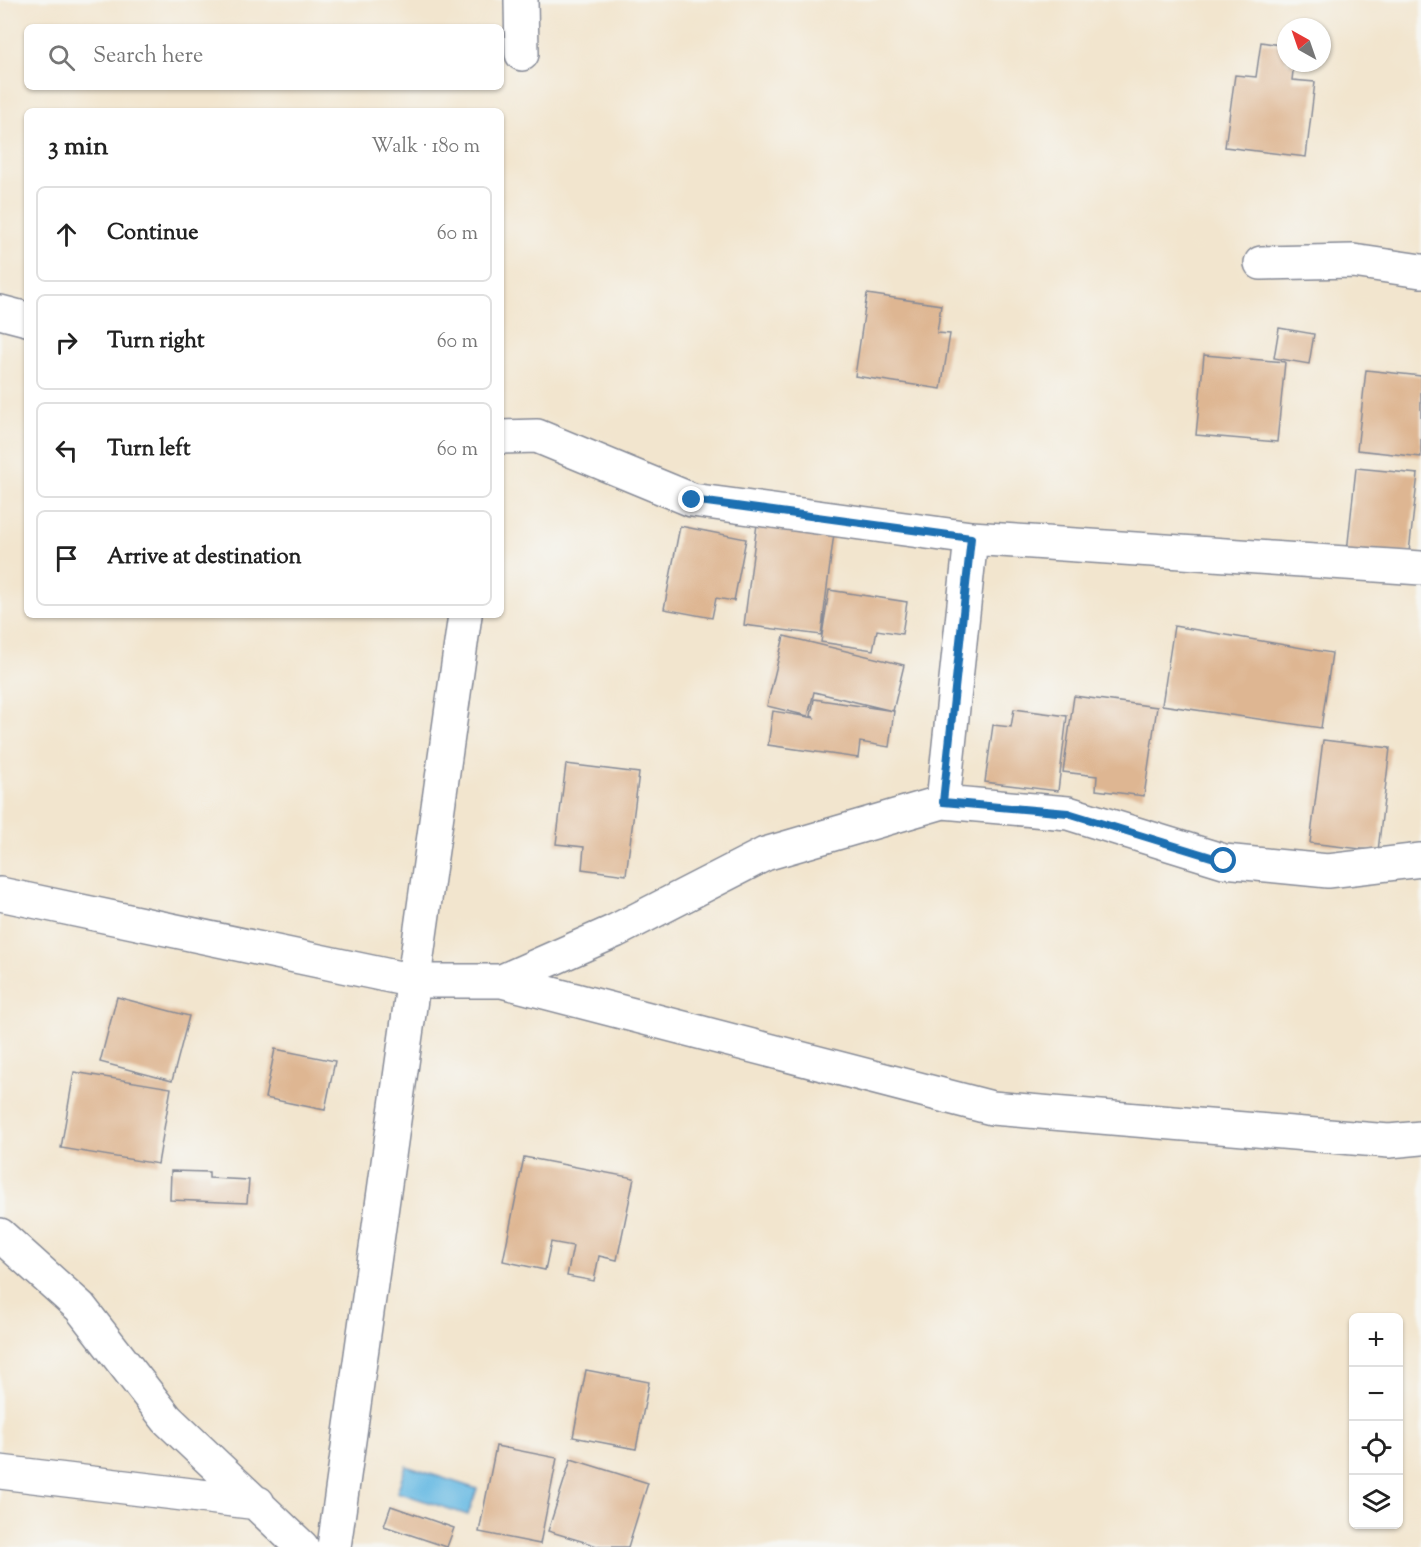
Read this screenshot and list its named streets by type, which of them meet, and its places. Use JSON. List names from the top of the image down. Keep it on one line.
{"north":"top left","page":{"search":"Search here","heading":["3 min","Walk · 180 m"],"list":[["Continue","60 m"],["Turn right","60 m"],["Turn left","60 m"],"Arrive at destination"],"map_buttons":["+","−"]}}
